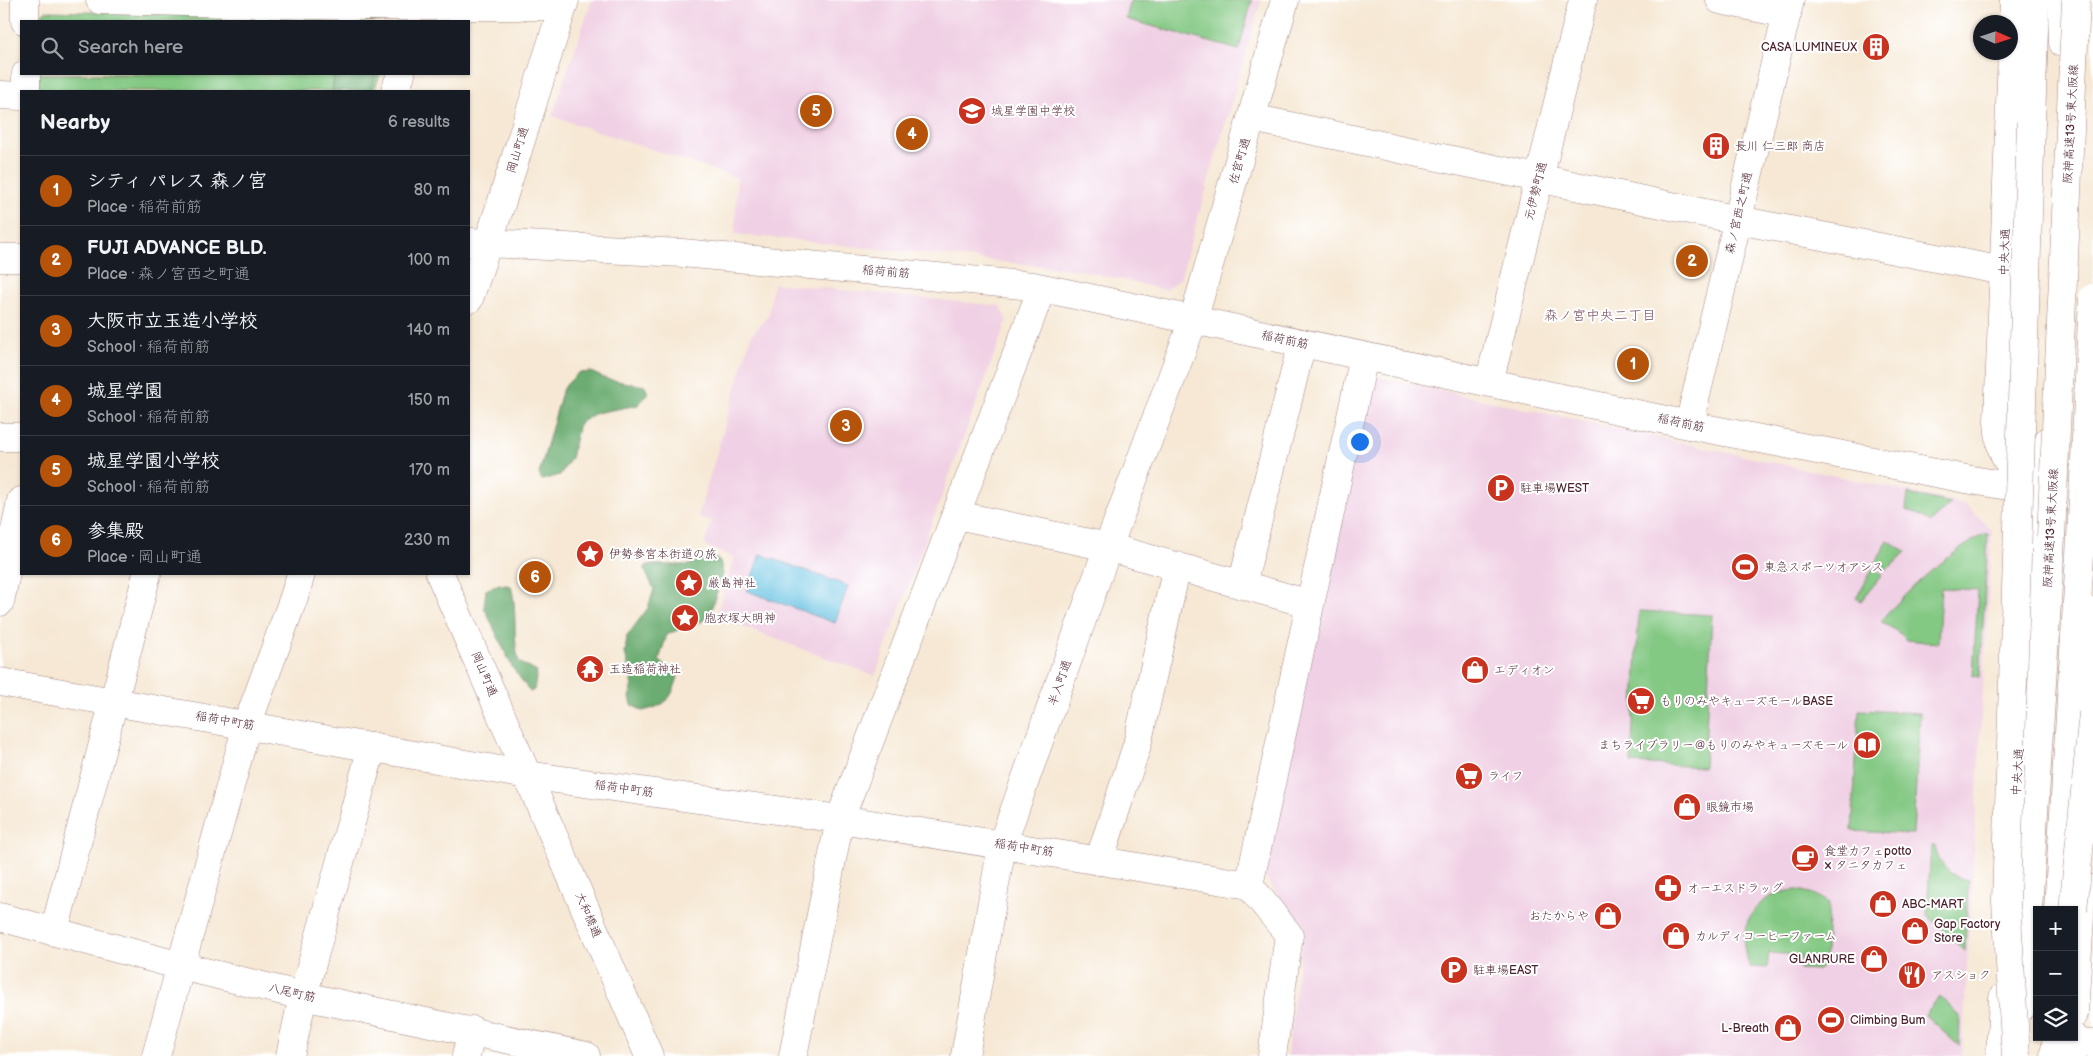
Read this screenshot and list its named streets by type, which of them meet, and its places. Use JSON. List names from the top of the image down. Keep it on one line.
{"streets":{"main road":["阪神高速13号東大阪線","岡山町通","佐官町通","元伊勢町通","森ノ宮西之町通","中央大通","稲荷前筋","半入町通","稲荷中町筋","大和橋通","八尾町筋"]},"crossings":[["岡山町通","稲荷前筋"],["岡山町通","稲荷中町筋"],["岡山町通","大和橋通"],["佐官町通","稲荷前筋"],["佐官町通","半入町通"],["元伊勢町通","稲荷前筋"],["森ノ宮西之町通","稲荷前筋"],["中央大通","稲荷前筋"],["稲荷前筋","半入町通"],["半入町通","稲荷中町筋"],["稲荷中町筋","大和橋通"]],"districts":["森ノ宮中央二丁目"],"places":{"building":["CASA LUMINEUX","長川 仁三郎 商店"],"school or university":["城星学園中学校"],"parking":["駐車場WEST","駐車場EAST"],"place":["伊勢参宮本街道の旅","厳島神社","胞衣塚大明神"],"sports":["東急スポーツオアシス","Climbing Bum"],"temple":["玉造稲荷神社"],"shop":["エディオン","眼鏡市場","ABC-MART","おたからや","Gap Factory Store","カルディコーヒーファーム","GLANRURE","L-Breath"],"supermarket":["もりのみやキューズモールBASE","ライフ"],"library":["まちライブラリー＠もりのみやキューズモール"],"cafe":["食堂カフェpotto × タニタカフェ"],"pharmacy":["オーエスドラッグ"],"restaurant":["アスショク"]},"north":"right","page":{"search":"Search here","heading":["Nearby","6 results"],"pins":["5","4","2","1","3","6"],"list":[{"mark":"1","name":"シティ パレス 森ノ宮","note":"Place · 稲荷前筋","value":"80 m"},{"mark":"2","name":"FUJI ADVANCE BLD.","note":"Place · 森ノ宮西之町通","value":"100 m"},{"mark":"3","name":"大阪市立玉造小学校","note":"School · 稲荷前筋","value":"140 m"},{"mark":"4","name":"城星学園","note":"School · 稲荷前筋","value":"150 m"},{"mark":"5","name":"城星学園小学校","note":"School · 稲荷前筋","value":"170 m"},{"mark":"6","name":"参集殿","note":"Place · 岡山町通","value":"230 m"}],"map_buttons":["+","−"]}}
